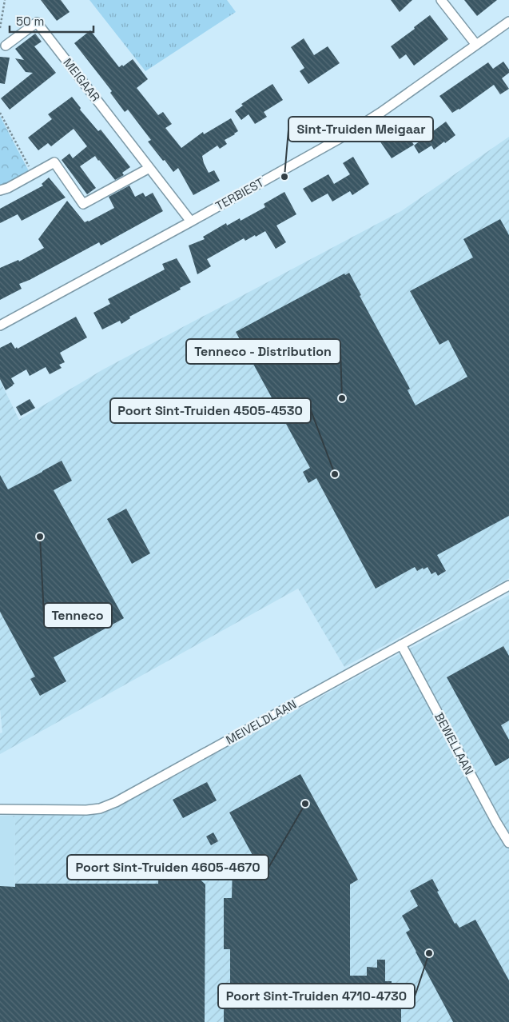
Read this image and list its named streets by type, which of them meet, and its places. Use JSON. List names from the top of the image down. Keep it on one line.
{"streets":{"street":["MEIGAAR","TERBIEST","MEIVELDLAAN","BEWELLAAN"]},"crossings":[["MEIGAAR","TERBIEST"],["MEIVELDLAAN","BEWELLAAN"]],"places":["Sint-Truiden Meigaar","Tenneco - Distribution","Poort Sint-Truiden 4505-4530","Tenneco","Poort Sint-Truiden 4605-4670","Poort Sint-Truiden 4710-4730"],"scale_bar":"50 m"}
